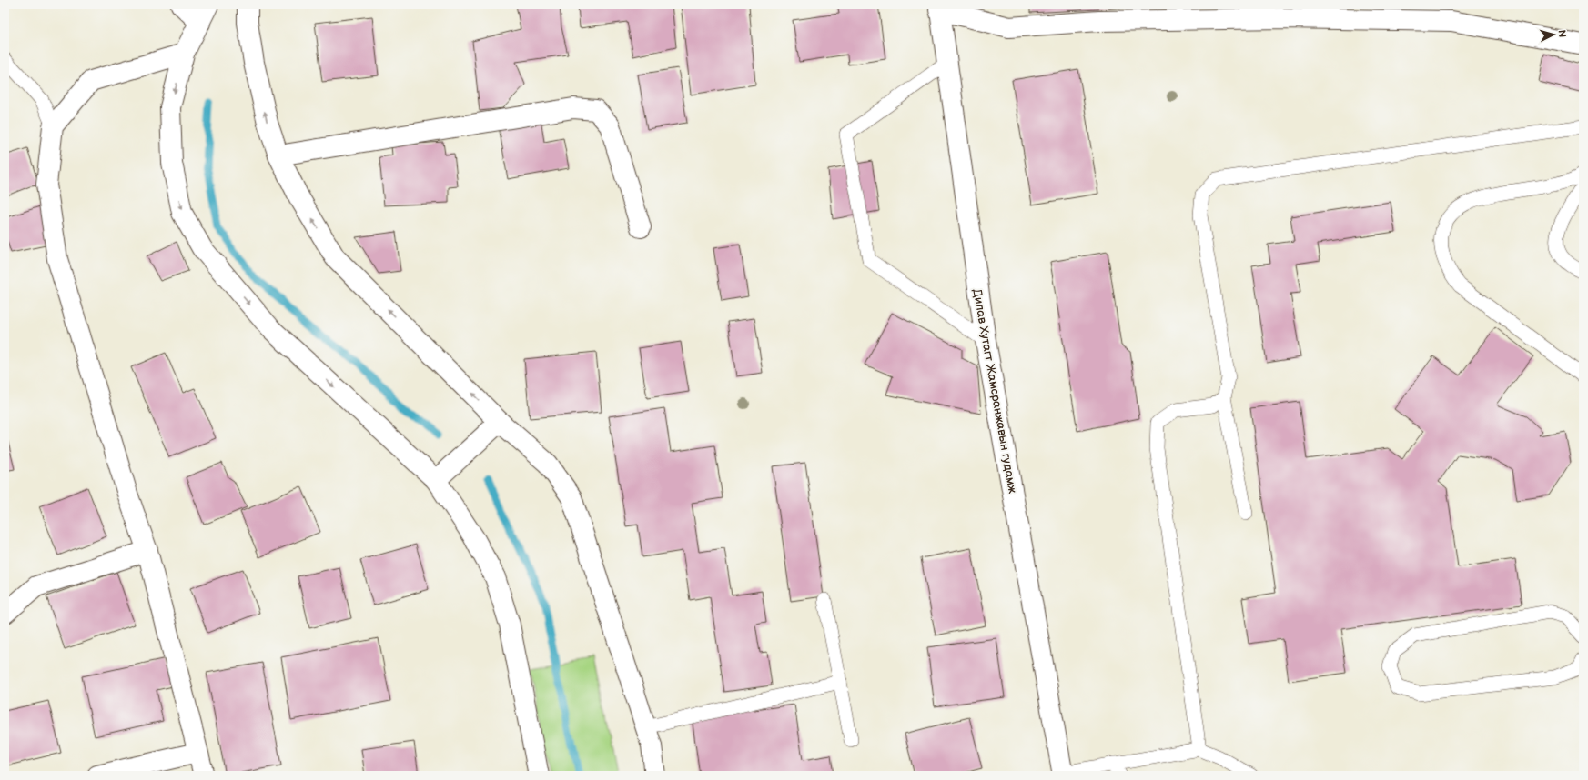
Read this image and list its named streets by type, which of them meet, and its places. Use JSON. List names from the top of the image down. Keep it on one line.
{"streets":{"street":["Дилав Хутагт Жамсранжавын гудамж"]},"north":"right"}
